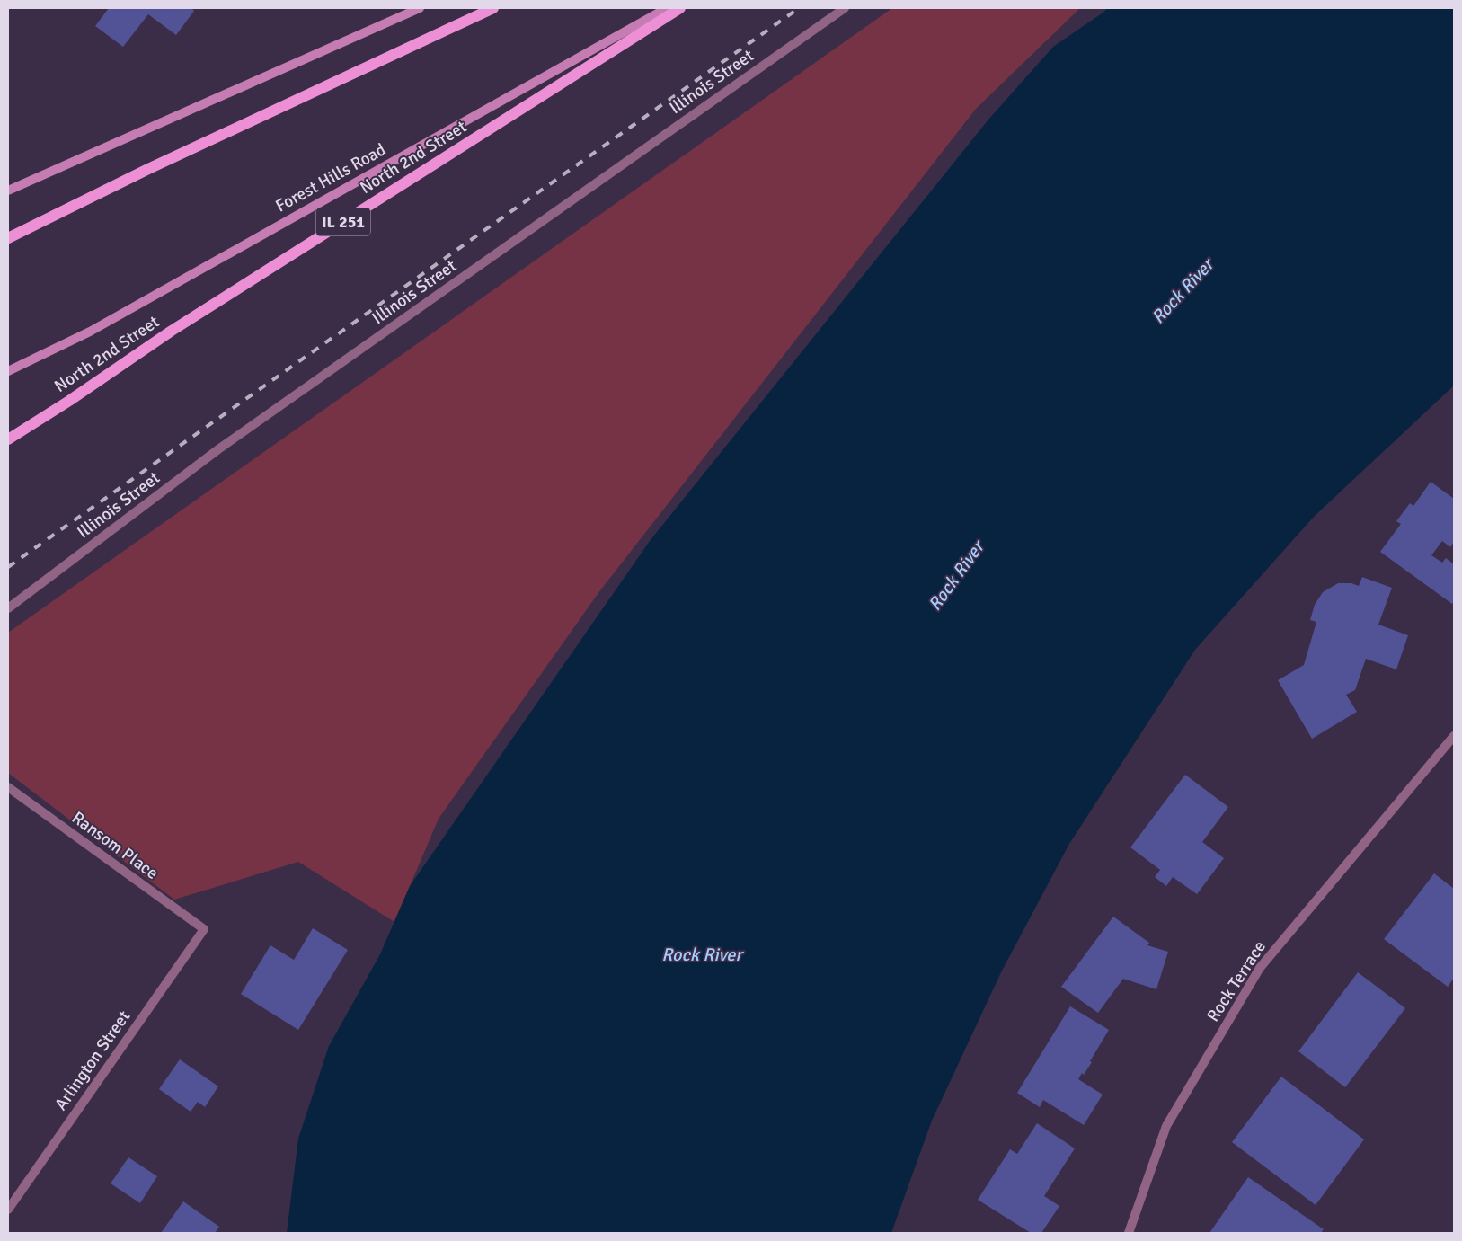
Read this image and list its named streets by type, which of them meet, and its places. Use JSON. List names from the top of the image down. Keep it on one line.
{"streets":{"main road":["North 2nd Street","IL 251"],"street":["Illinois Street","Forest Hills Road","Ransom Place","Rock Terrace","Arlington Street"]},"crossings":[["Ransom Place","Arlington Street"]],"water":["Rock River"]}
